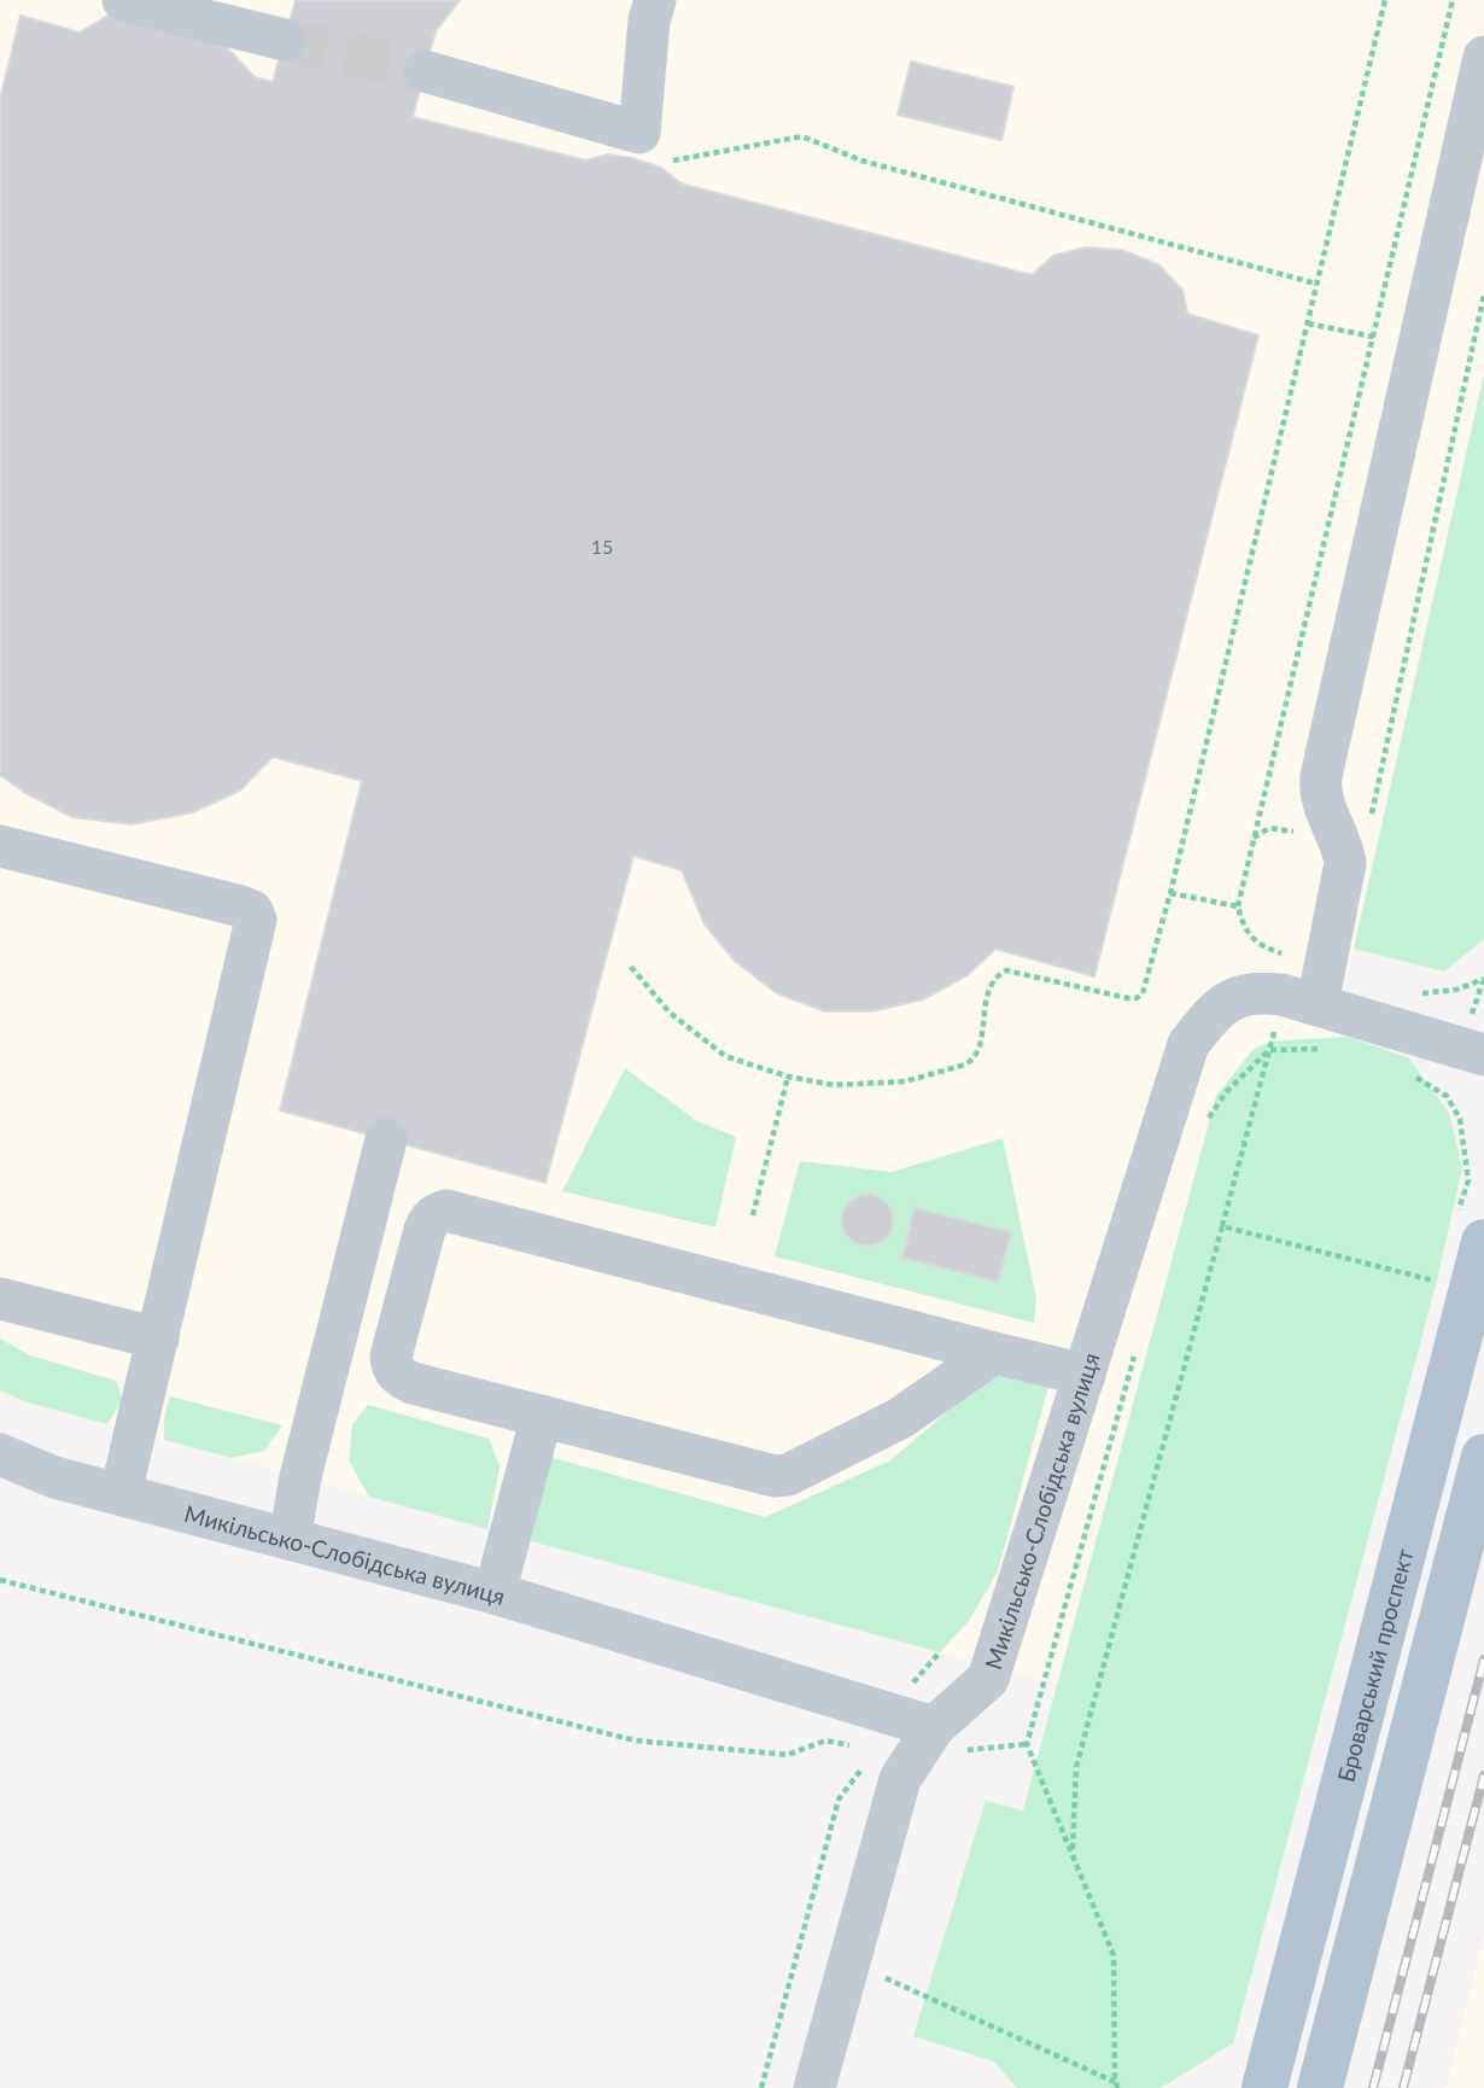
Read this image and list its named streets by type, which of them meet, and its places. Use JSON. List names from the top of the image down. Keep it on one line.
{"streets":{"main road":["Броварський проспект"],"street":["Микільсько-Слобідська вулиця"]},"house_numbers":["15"]}
